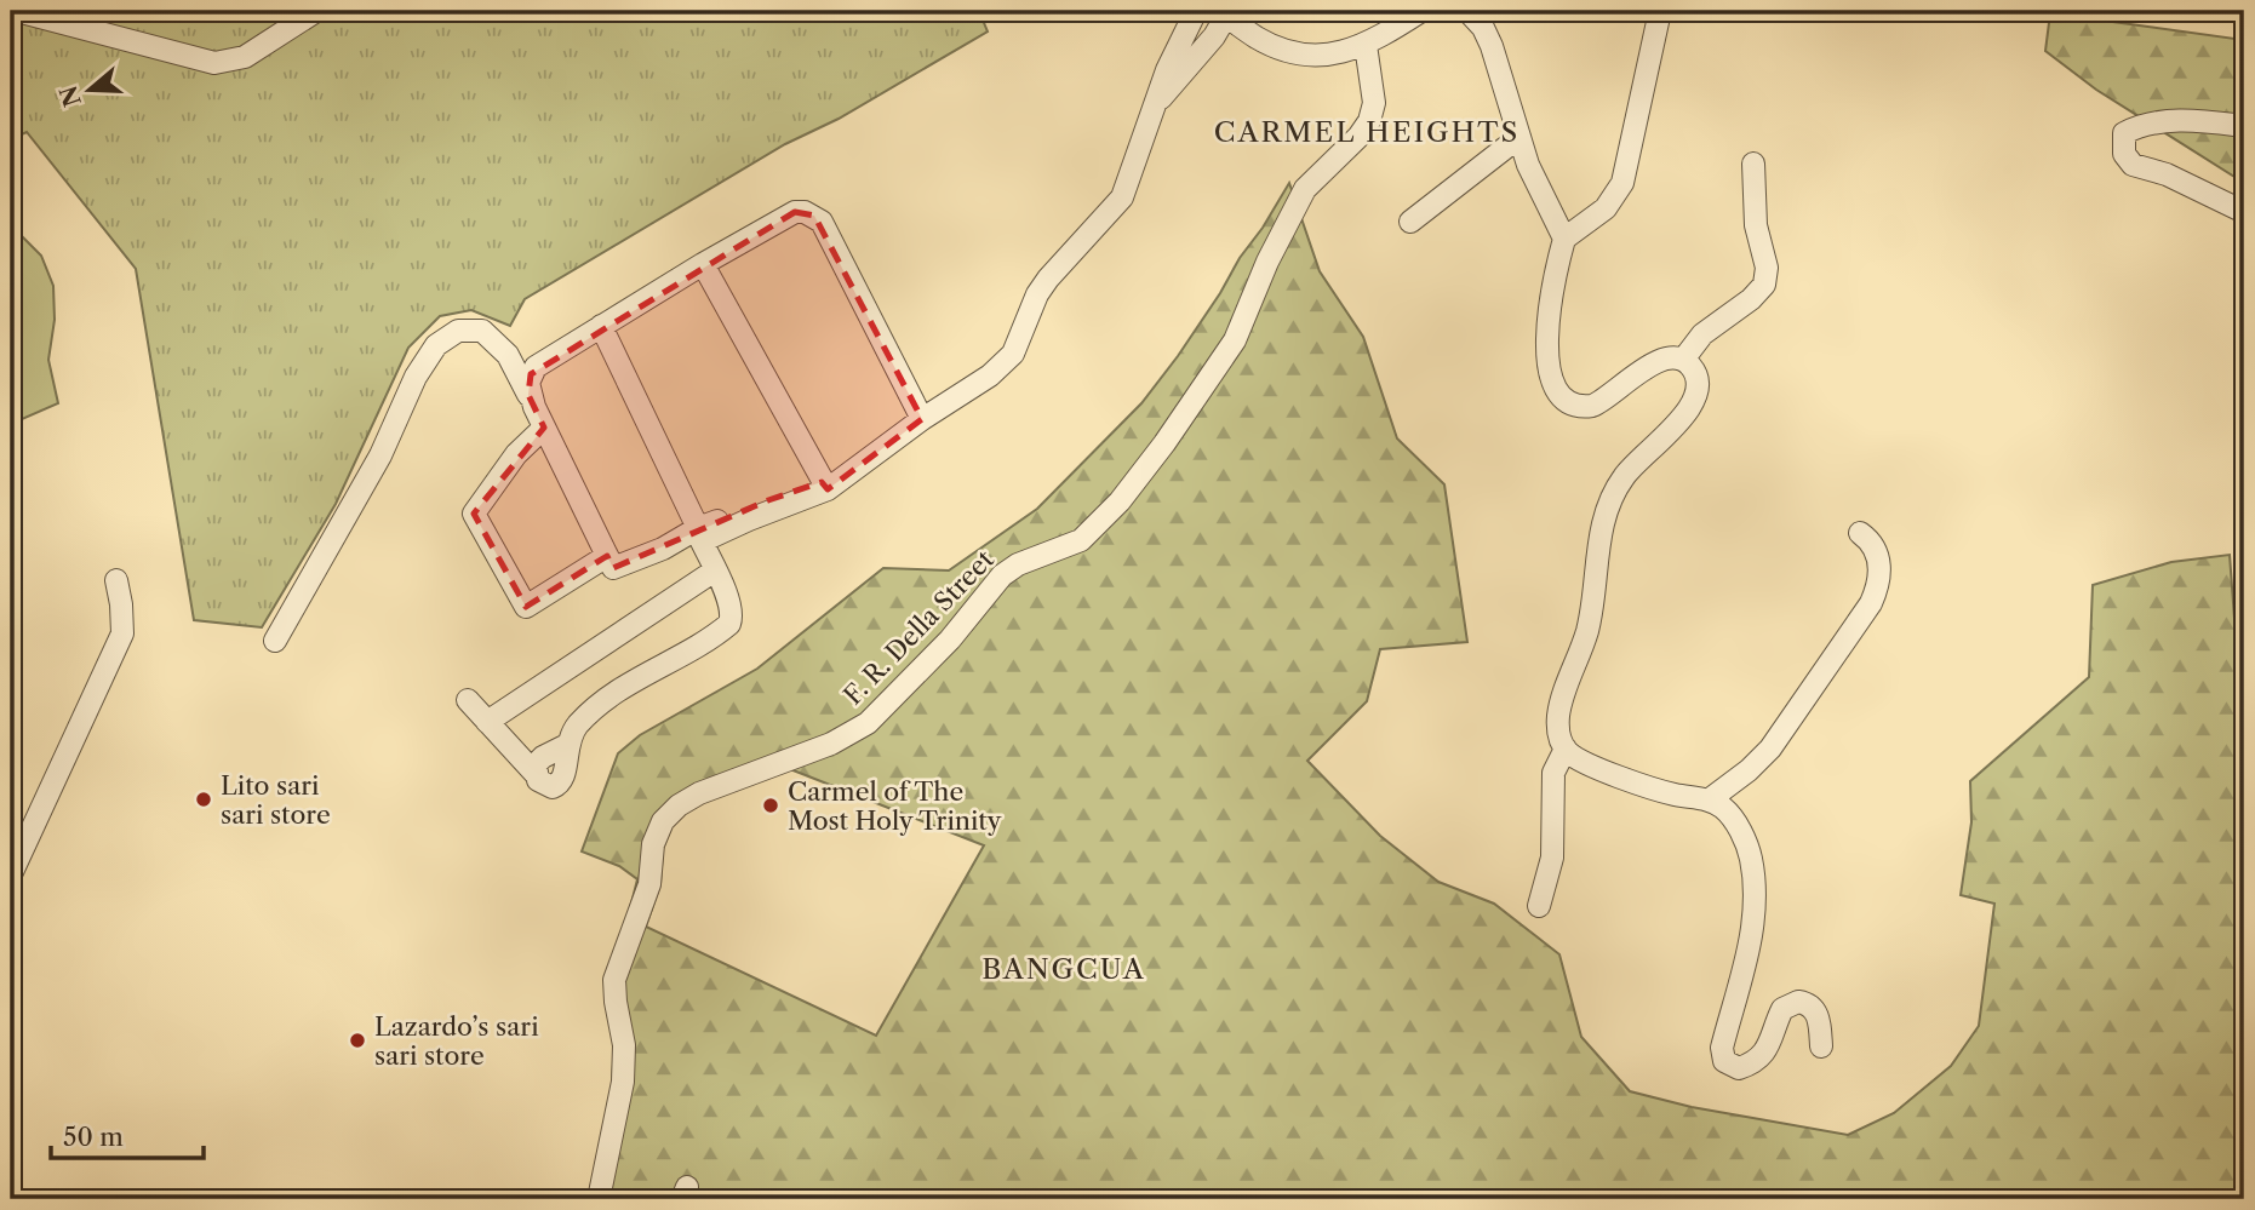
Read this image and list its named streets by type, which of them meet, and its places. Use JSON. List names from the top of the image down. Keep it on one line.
{"streets":{"street":["F. R. Della Street"]},"districts":["CARMEL HEIGHTS","BANGCUA"],"places":["Lito sari sari store","Carmel of The Most Holy Trinity","Lazardo’s sari sari store"],"scale_bar":"50 m","north":"left"}
